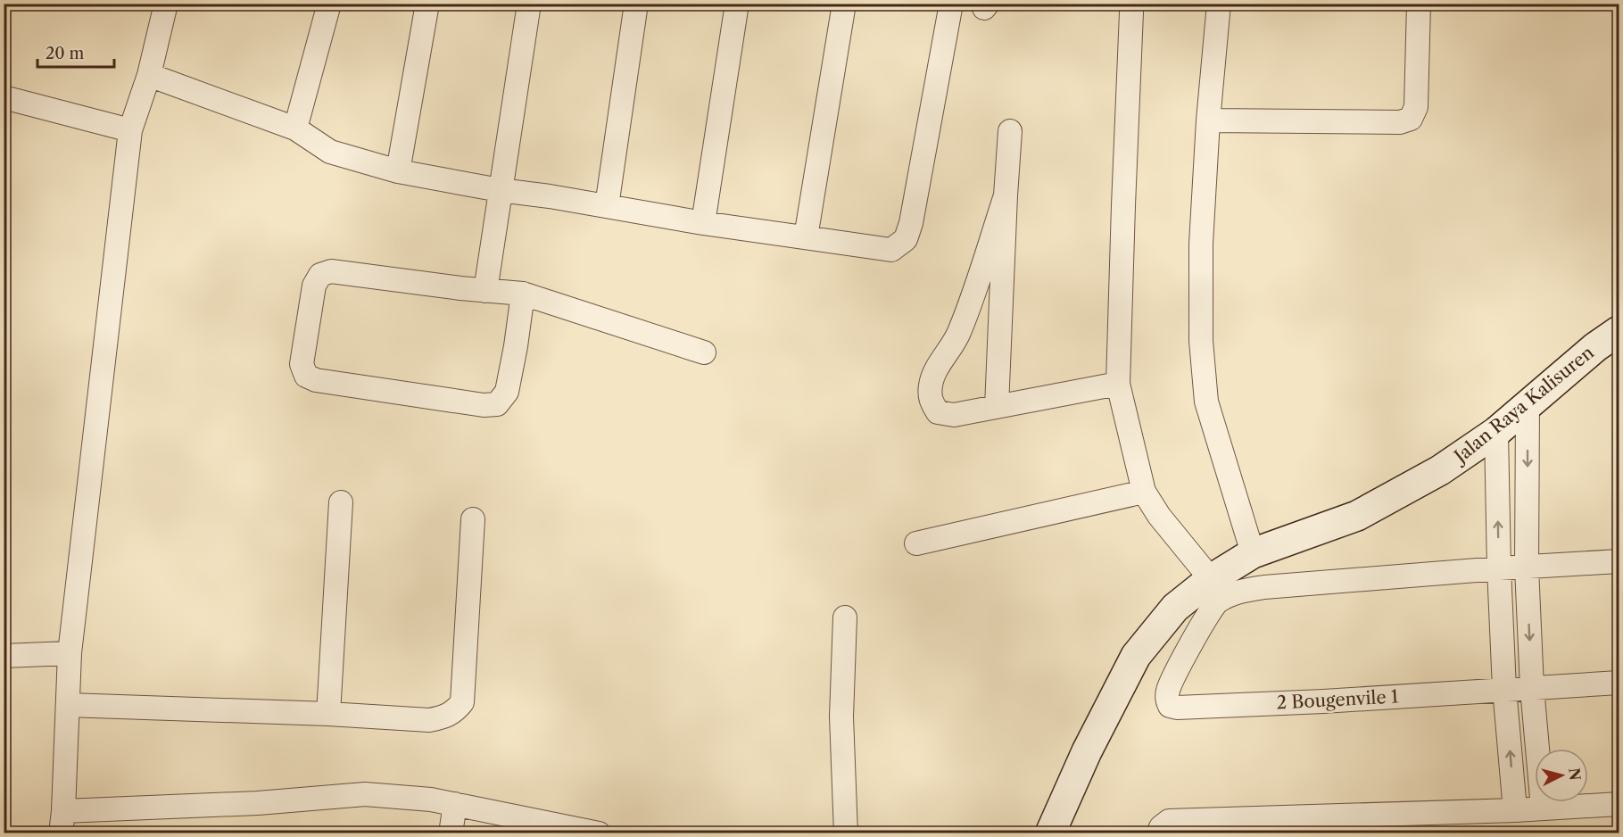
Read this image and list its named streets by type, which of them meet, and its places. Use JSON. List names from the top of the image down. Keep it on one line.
{"streets":{"main road":["Jalan Raya Kalisuren"],"street":["2 Bougenvile 1"]},"scale_bar":"20 m","north":"right"}
